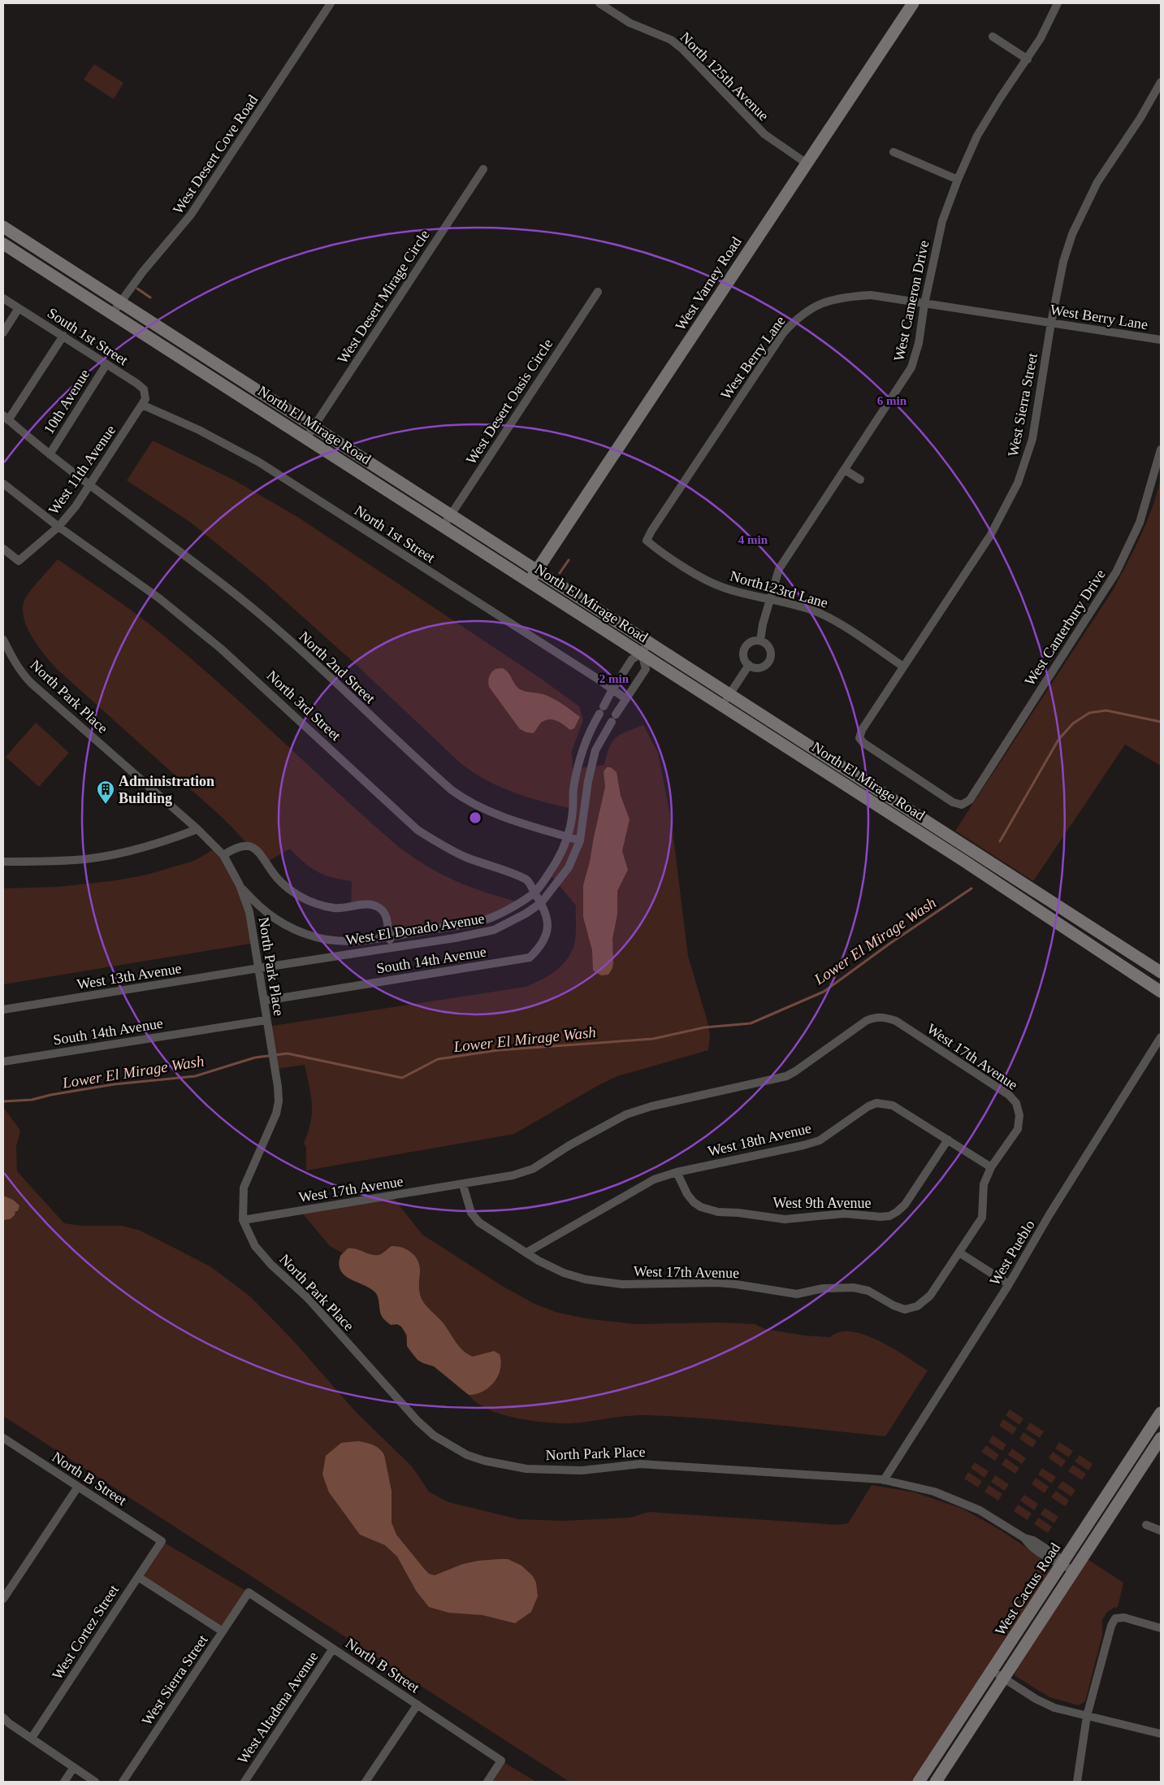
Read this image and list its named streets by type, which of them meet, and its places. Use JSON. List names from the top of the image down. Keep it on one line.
{"streets":{"main road":["West Varney Road","North El Mirage Road","West Cactus Road"],"street":["North 125th Avenue","West Desert Cove Road","West Desert Mirage Circle","West Cameron Drive","West Berry Lane","South 1st Street","10th Avenue","West Desert Oasis Circle","West Sierra Street","West 11th Avenue","North 1st Street","North123rd Lane","West Canterbury Drive","North 2nd Street","North Park Place","North 3rd Street","West El Dorado Avenue","South 14th Avenue","West 13th Avenue","West 17th Avenue","West 18th Avenue","West 9th Avenue","West Pueblo","North B Street","West Cortez Street","West Altadena Avenue"]},"crossings":[["North 125th Avenue","West Varney Road"],["West Desert Cove Road","North El Mirage Road"],["West Varney Road","North El Mirage Road"],["West Desert Mirage Circle","North El Mirage Road"],["West Cameron Drive","West Berry Lane"],["West Cameron Drive","North123rd Lane"],["West Berry Lane","West Sierra Street"],["West Berry Lane","North123rd Lane"],["South 1st Street","10th Avenue"],["South 1st Street","West 11th Avenue"],["South 1st Street","North 1st Street"],["10th Avenue","North 2nd Street"],["West Desert Oasis Circle","North El Mirage Road"],["West Sierra Street","North123rd Lane"],["West Sierra Street","West Canterbury Drive"],["West Sierra Street","North B Street"],["North El Mirage Road","West El Dorado Avenue"],["West 11th Avenue","North 1st Street"],["West 11th Avenue","North 2nd Street"],["West 11th Avenue","North 3rd Street"],["North 1st Street","West El Dorado Avenue"],["North 2nd Street","West El Dorado Avenue"],["North Park Place","West El Dorado Avenue"],["North Park Place","South 14th Avenue"],["North Park Place","West 13th Avenue"],["North Park Place","West 17th Avenue"],["North Park Place","West Pueblo"],["North Park Place","West Cactus Road"],["North 3rd Street","West El Dorado Avenue"],["North 3rd Street","South 14th Avenue"],["West El Dorado Avenue","South 14th Avenue"],["West El Dorado Avenue","West 13th Avenue"],["West 17th Avenue","West 18th Avenue"],["West 18th Avenue","West 9th Avenue"],["North B Street","West Cortez Street"],["North B Street","West Altadena Avenue"]],"water":["Lower El Mirage Wash"],"places":{"building":["Administration Building"]},"rings":["6 min","4 min","2 min"]}
